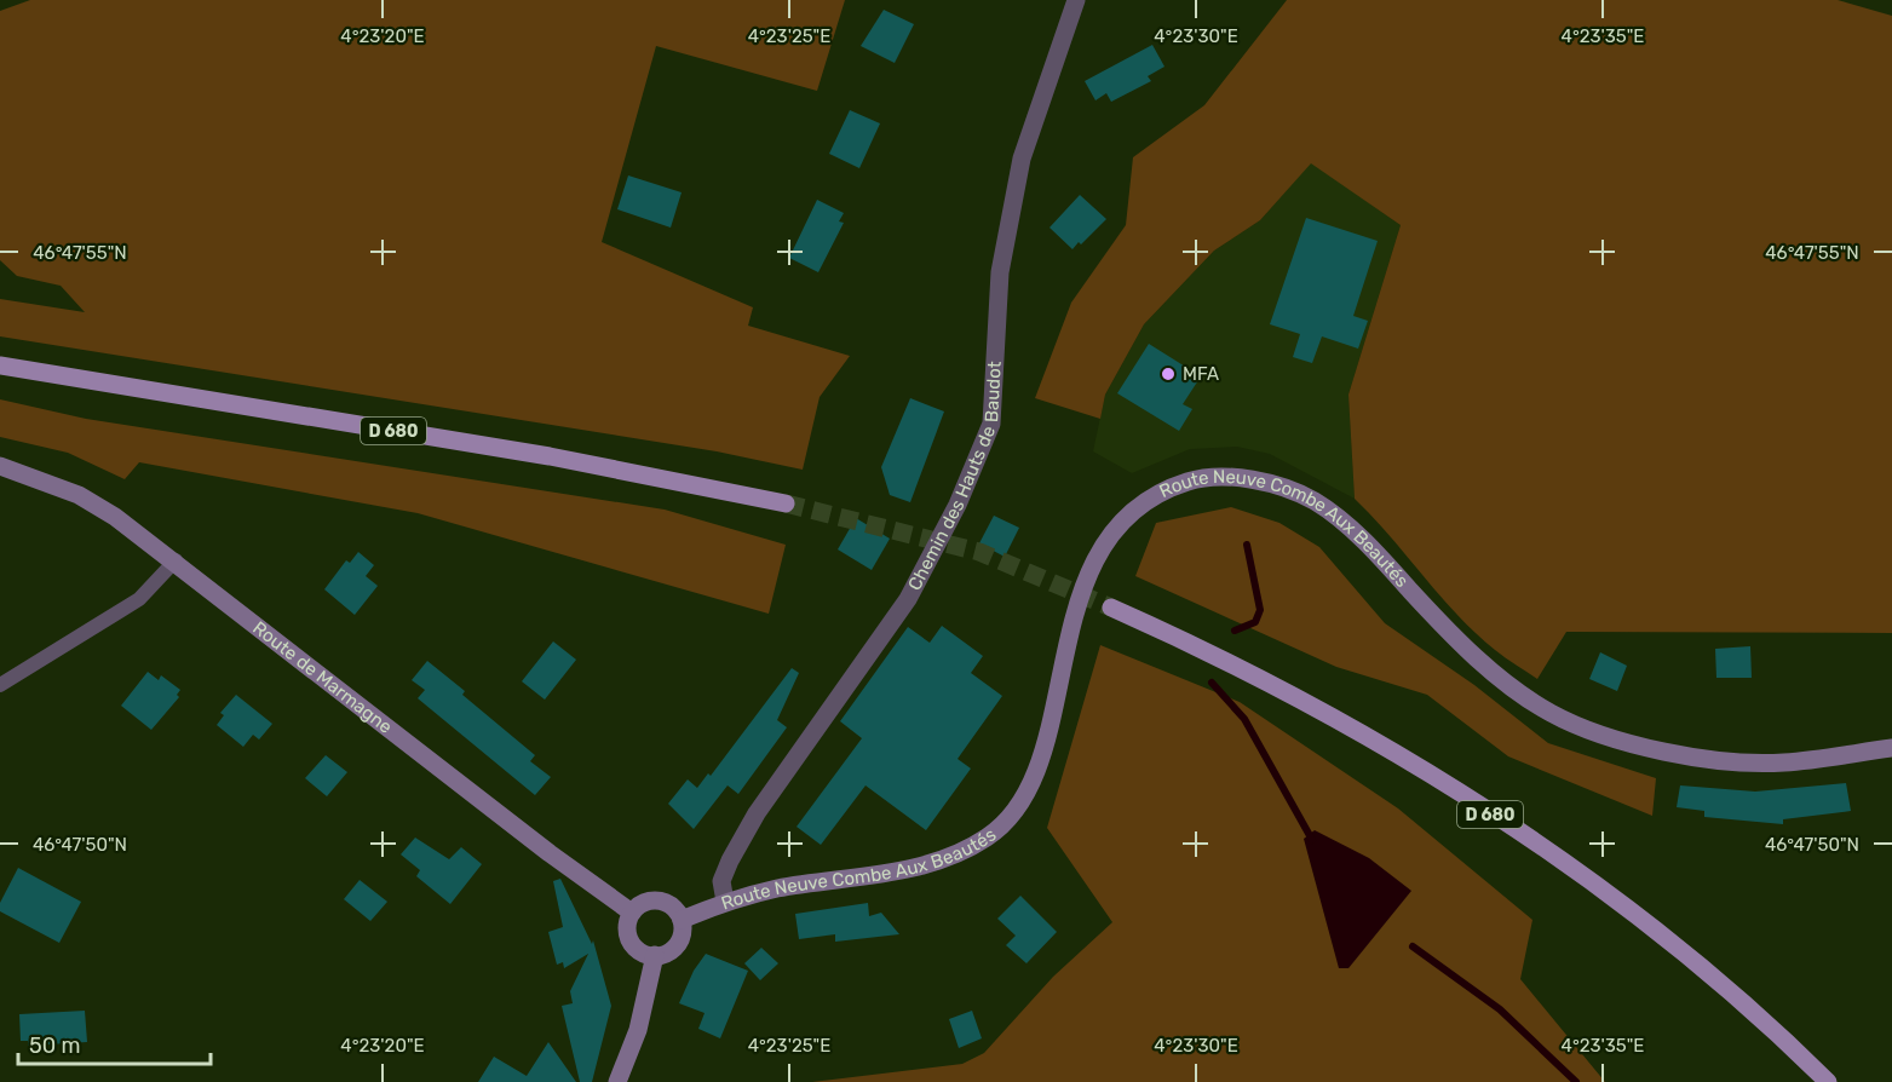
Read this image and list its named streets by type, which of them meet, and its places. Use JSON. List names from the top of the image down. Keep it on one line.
{"streets":{"main road":["D 680","Route Neuve Combe Aux Beautés","Route de Marmagne"],"street":["Chemin des Hauts de Baudot"]},"crossings":[["Chemin des Hauts de Baudot","Route Neuve Combe Aux Beautés"],["Route Neuve Combe Aux Beautés","Route de Marmagne"]],"places":["MFA"],"scale_bar":"50 m","coordinates":["4°23'20\"E","4°23'25\"E","4°23'30\"E","4°23'35\"E","46°47'55\"N","46°47'50\"N"]}
